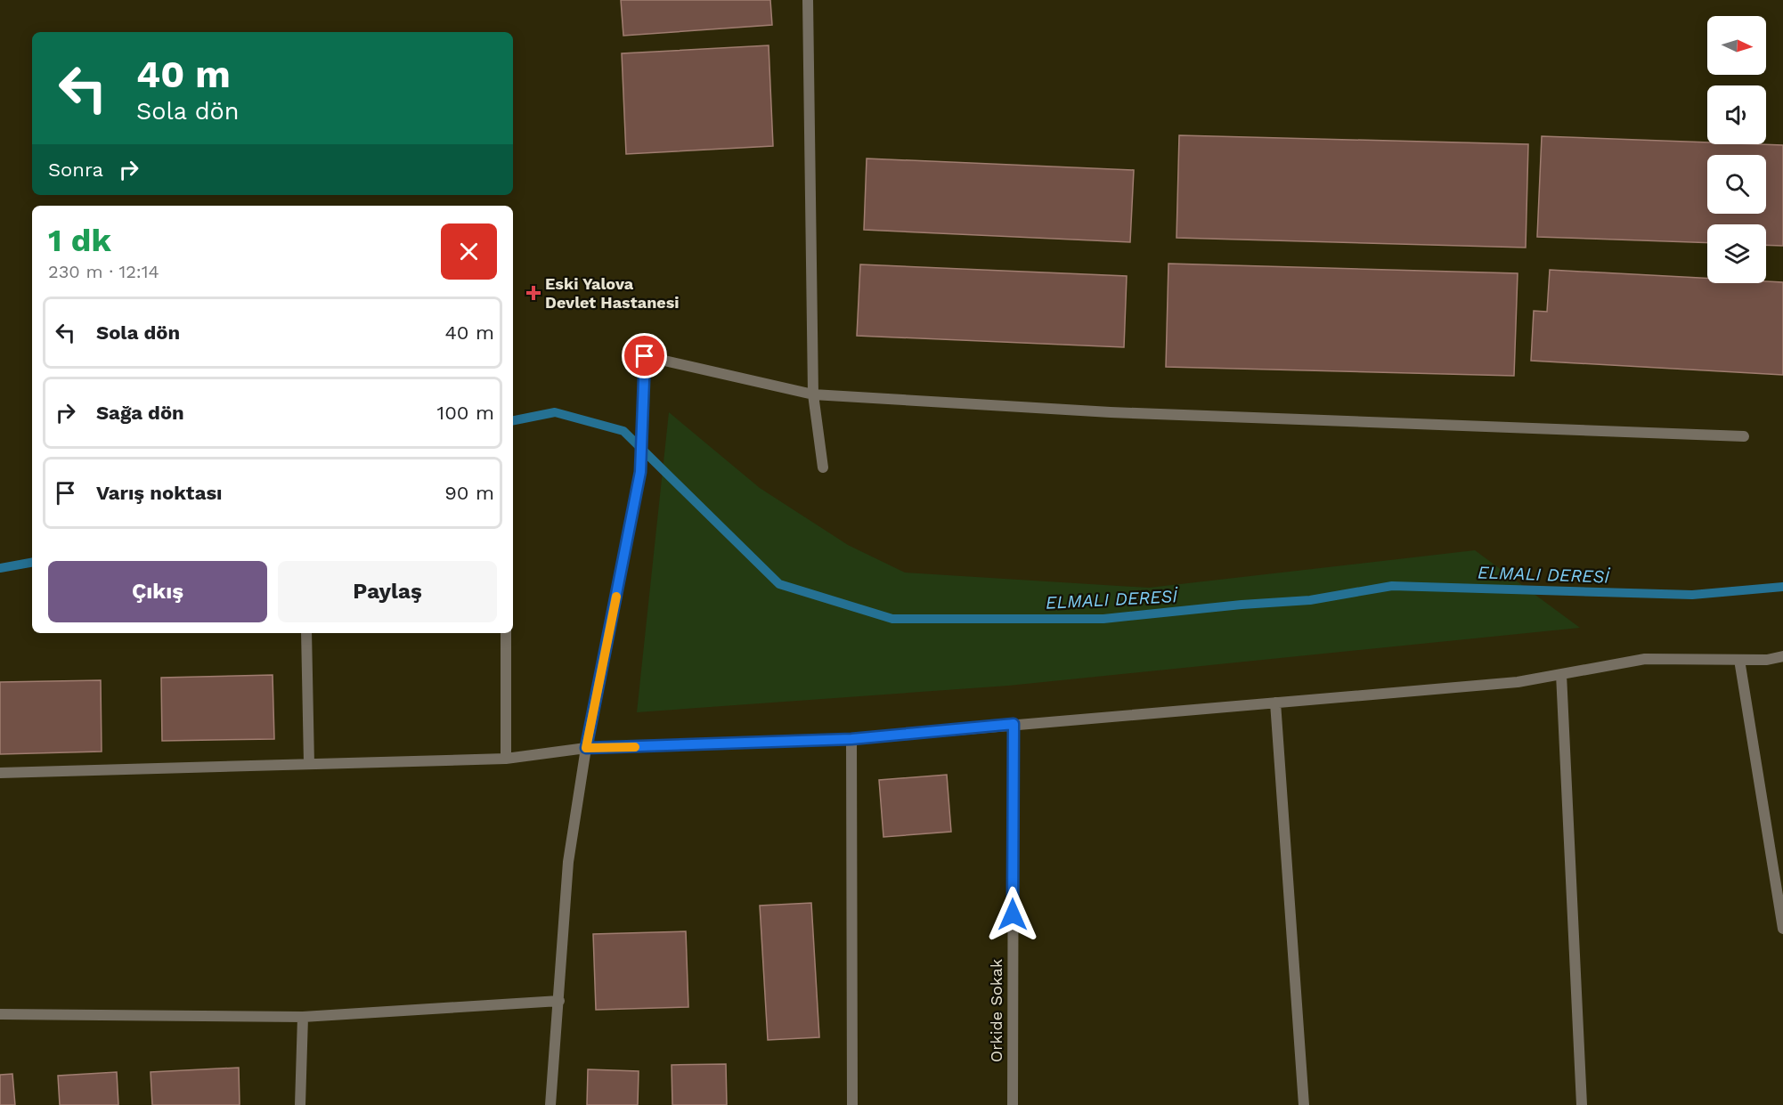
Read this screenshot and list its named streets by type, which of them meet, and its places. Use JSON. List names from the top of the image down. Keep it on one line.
{"streets":{"street":["Orkide Sokak"]},"water":["ELMALI DERESİ"],"places":{"health":["Eski Yalova Devlet Hastanesi"]},"north":"right","page":{"turn":["40 m","Sola dön"],"then":"Sonra","heading":["1 dk","230 m · 12:14"],"list":[{"name":"Sola dön","value":"40 m"},{"name":"Sağa dön","value":"100 m"},{"name":"Varış noktası","value":"90 m"}],"buttons":["Çıkış","Paylaş"]}}
